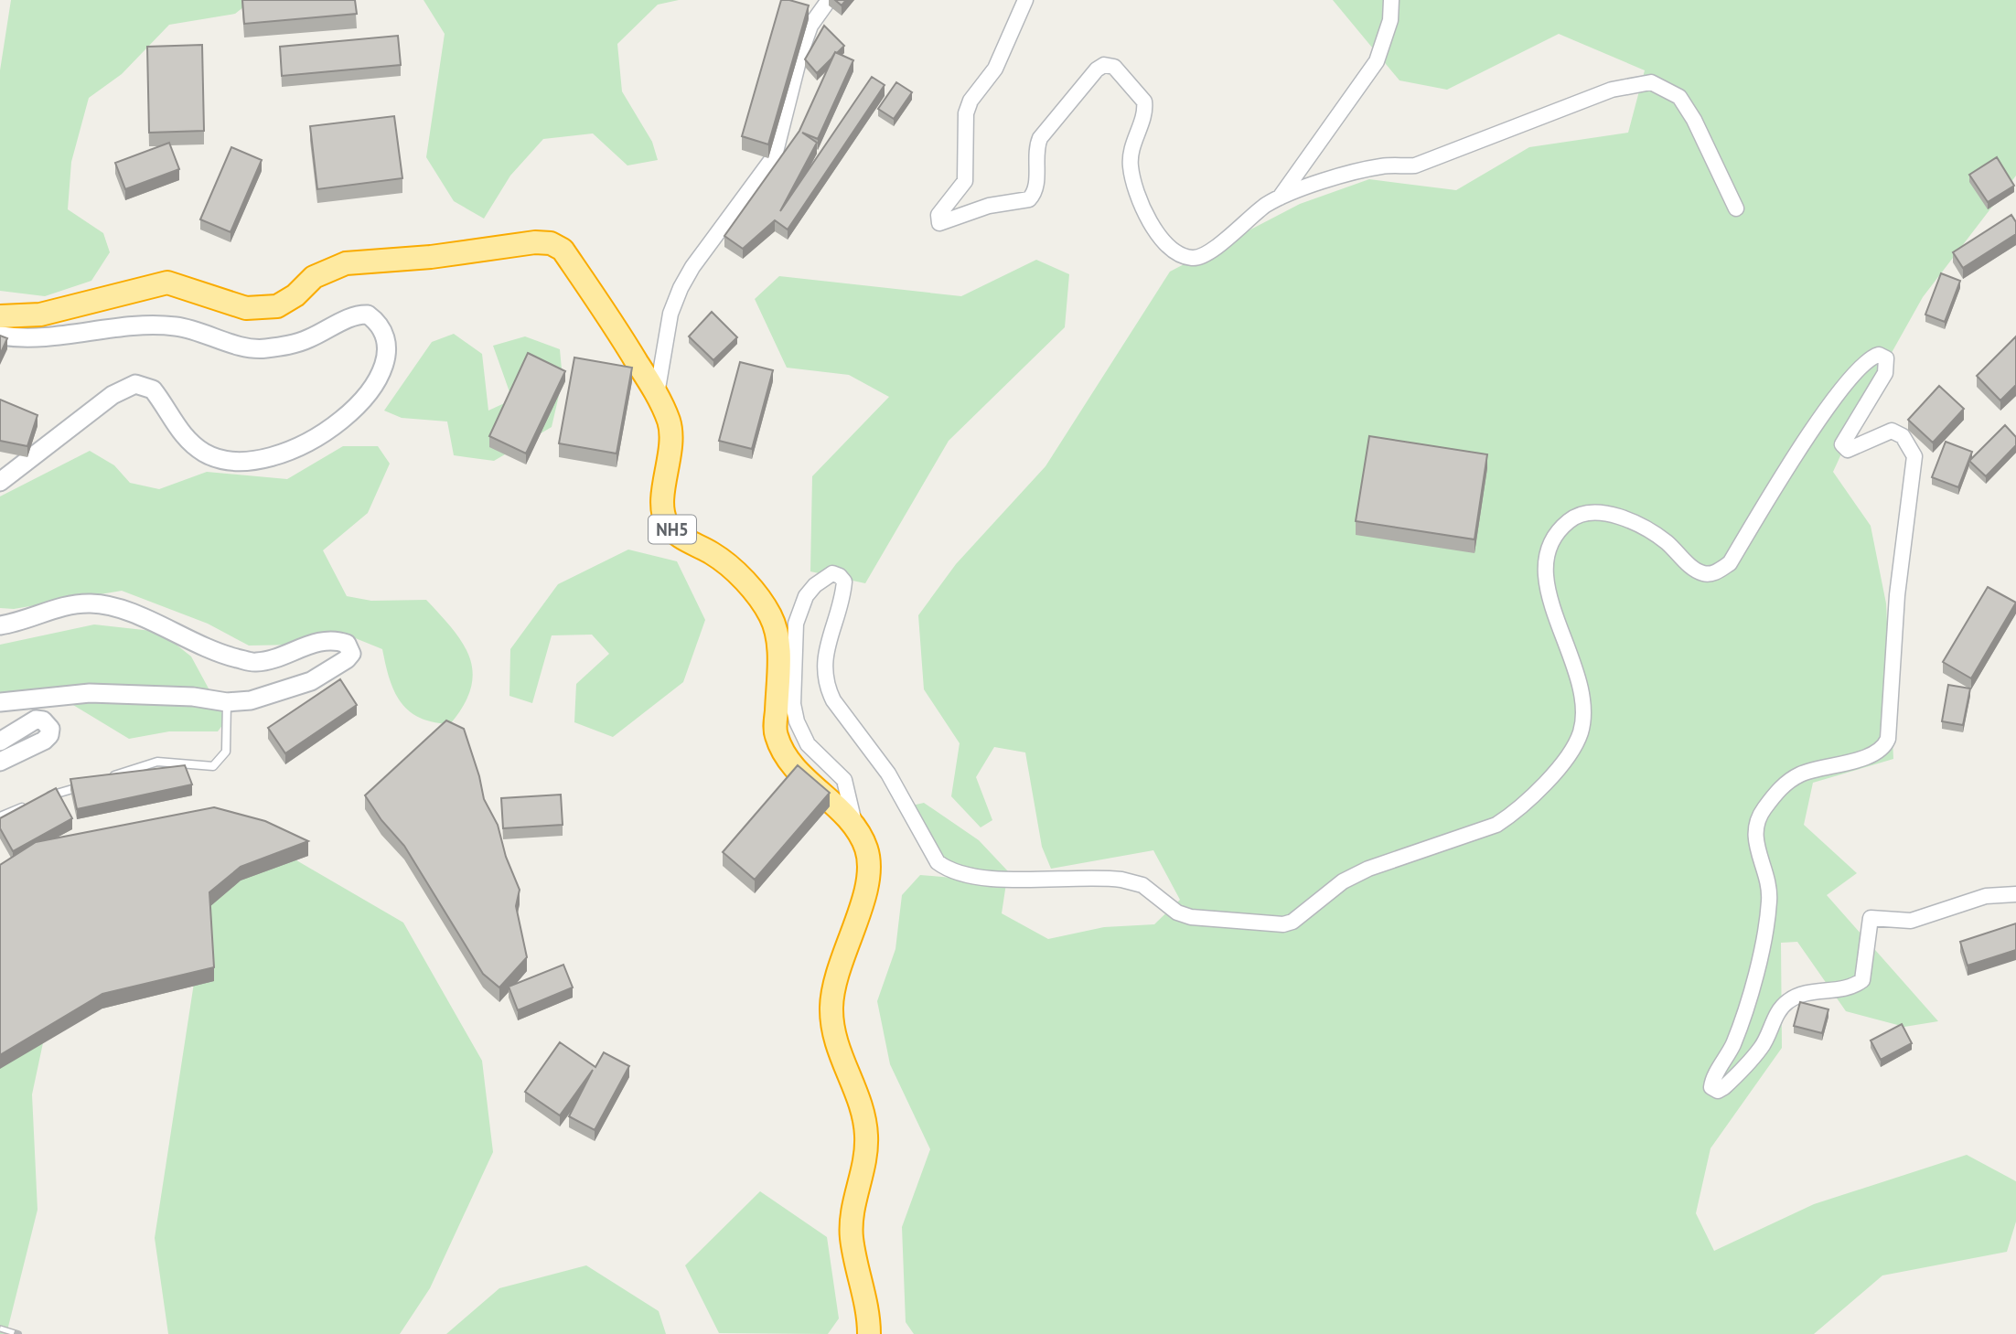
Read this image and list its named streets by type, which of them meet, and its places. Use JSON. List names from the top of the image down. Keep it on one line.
{"streets":{"highway":["NH5"]}}
